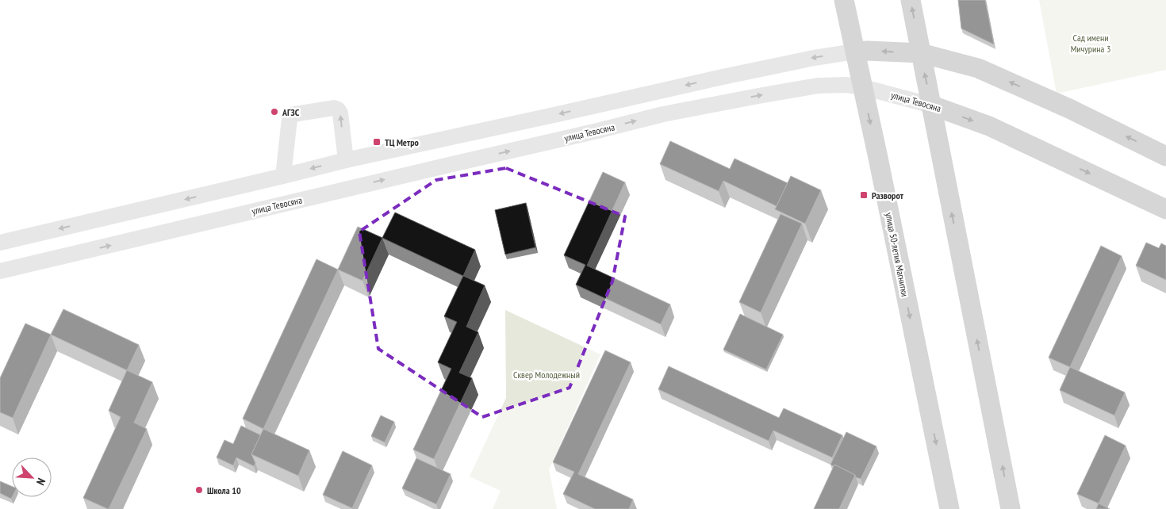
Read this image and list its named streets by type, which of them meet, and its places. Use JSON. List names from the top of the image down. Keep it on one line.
{"streets":{"main road":["улица Тевосяна","улица 50-летия Магнитки"]},"crossings":[["улица Тевосяна","улица 50-летия Магнитки"]],"parks":["Сад имени Мичурина 3","Сквер Молодежный"],"places":{"other":["АГЗС","Школа 10"],"transit":["ТЦ Метро","Разворот"]},"north":"bottom right"}
